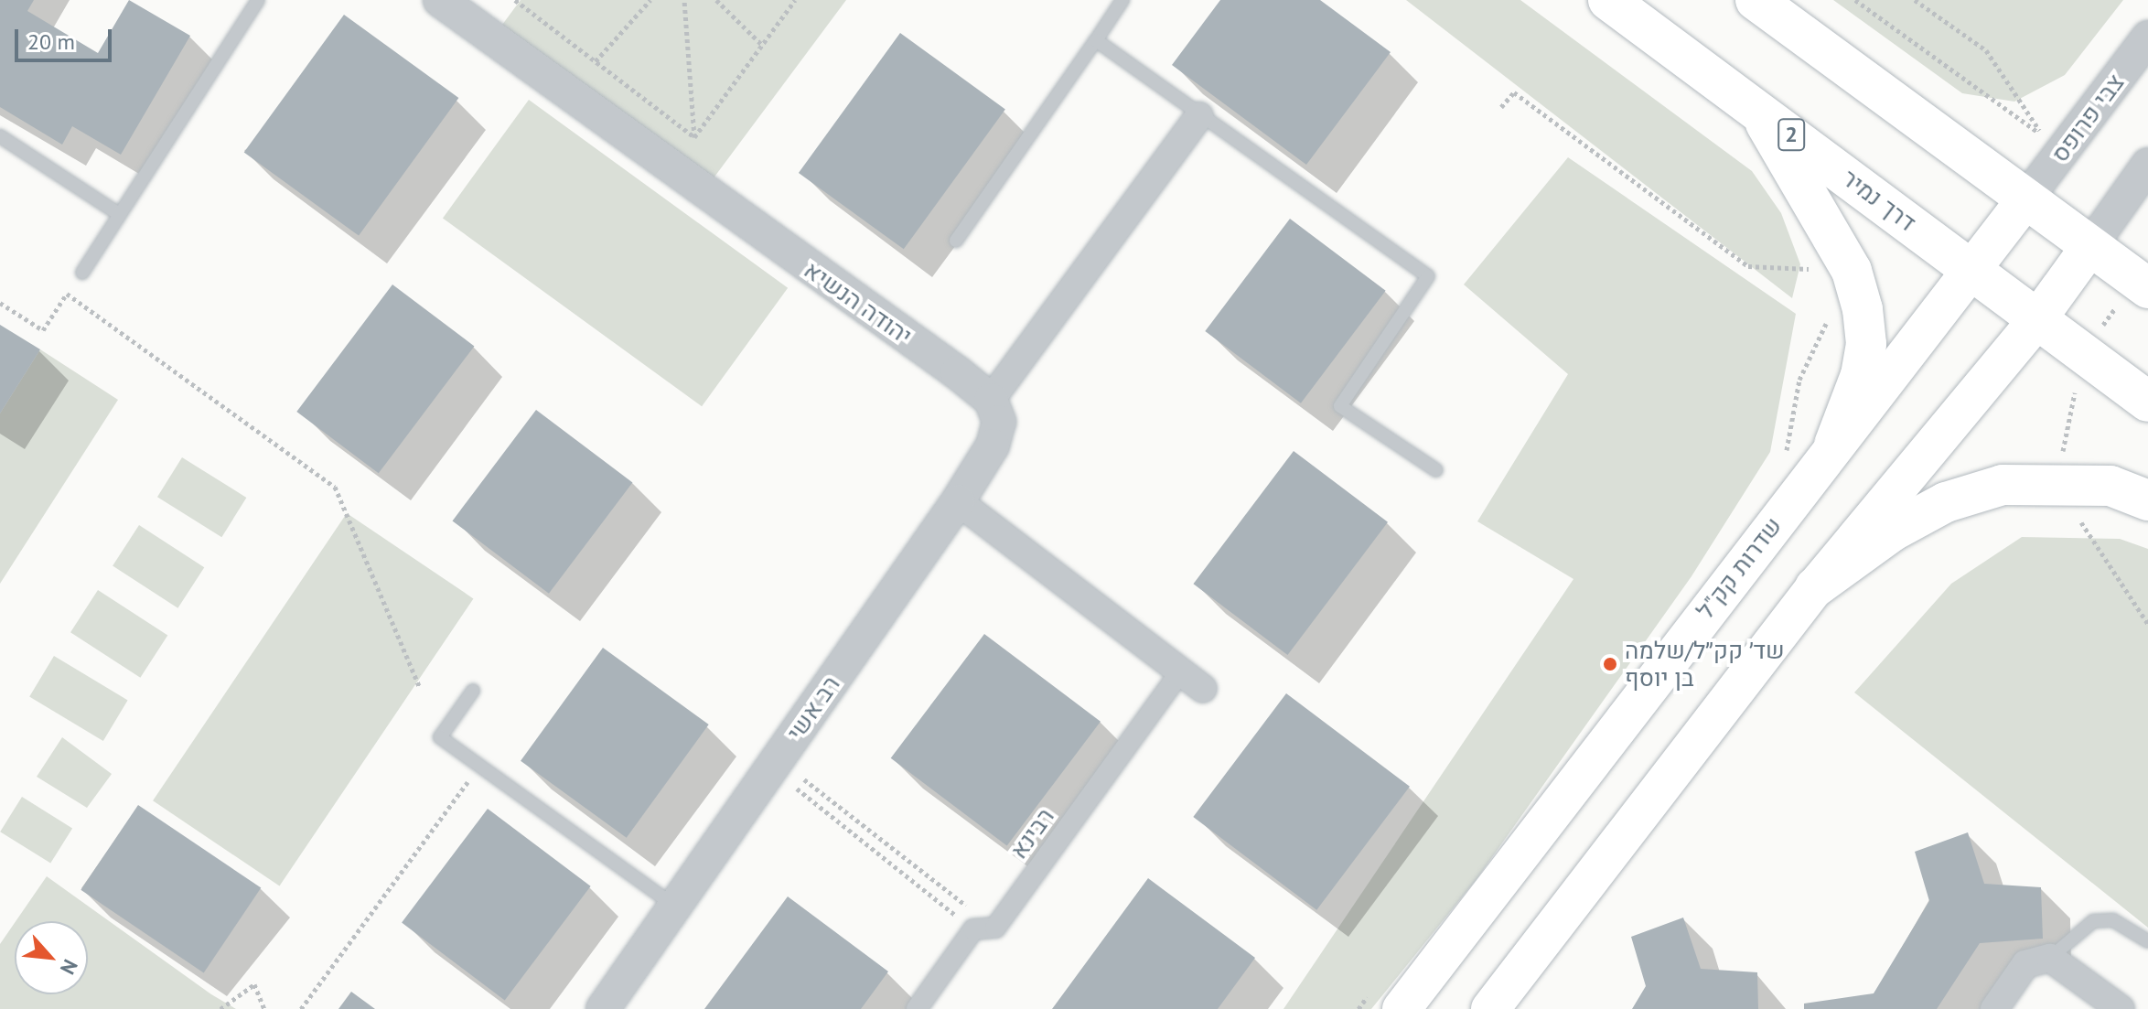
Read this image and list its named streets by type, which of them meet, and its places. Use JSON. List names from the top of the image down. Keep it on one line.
{"streets":{"highway":["2","דרך נמיר"],"main road":["שדרות קק\"ל"],"street":["צבי פרופס","יהודה הנשיא","רב אשי","רבינא"]},"crossings":[["צבי פרופס","שדרות קק\"ל"],["דרך נמיר","שדרות קק\"ל"],["יהודה הנשיא","רב אשי"]],"places":["שד׳ קק״ל/שלמה בן יוסף"],"scale_bar":"20 m","north":"bottom right"}
